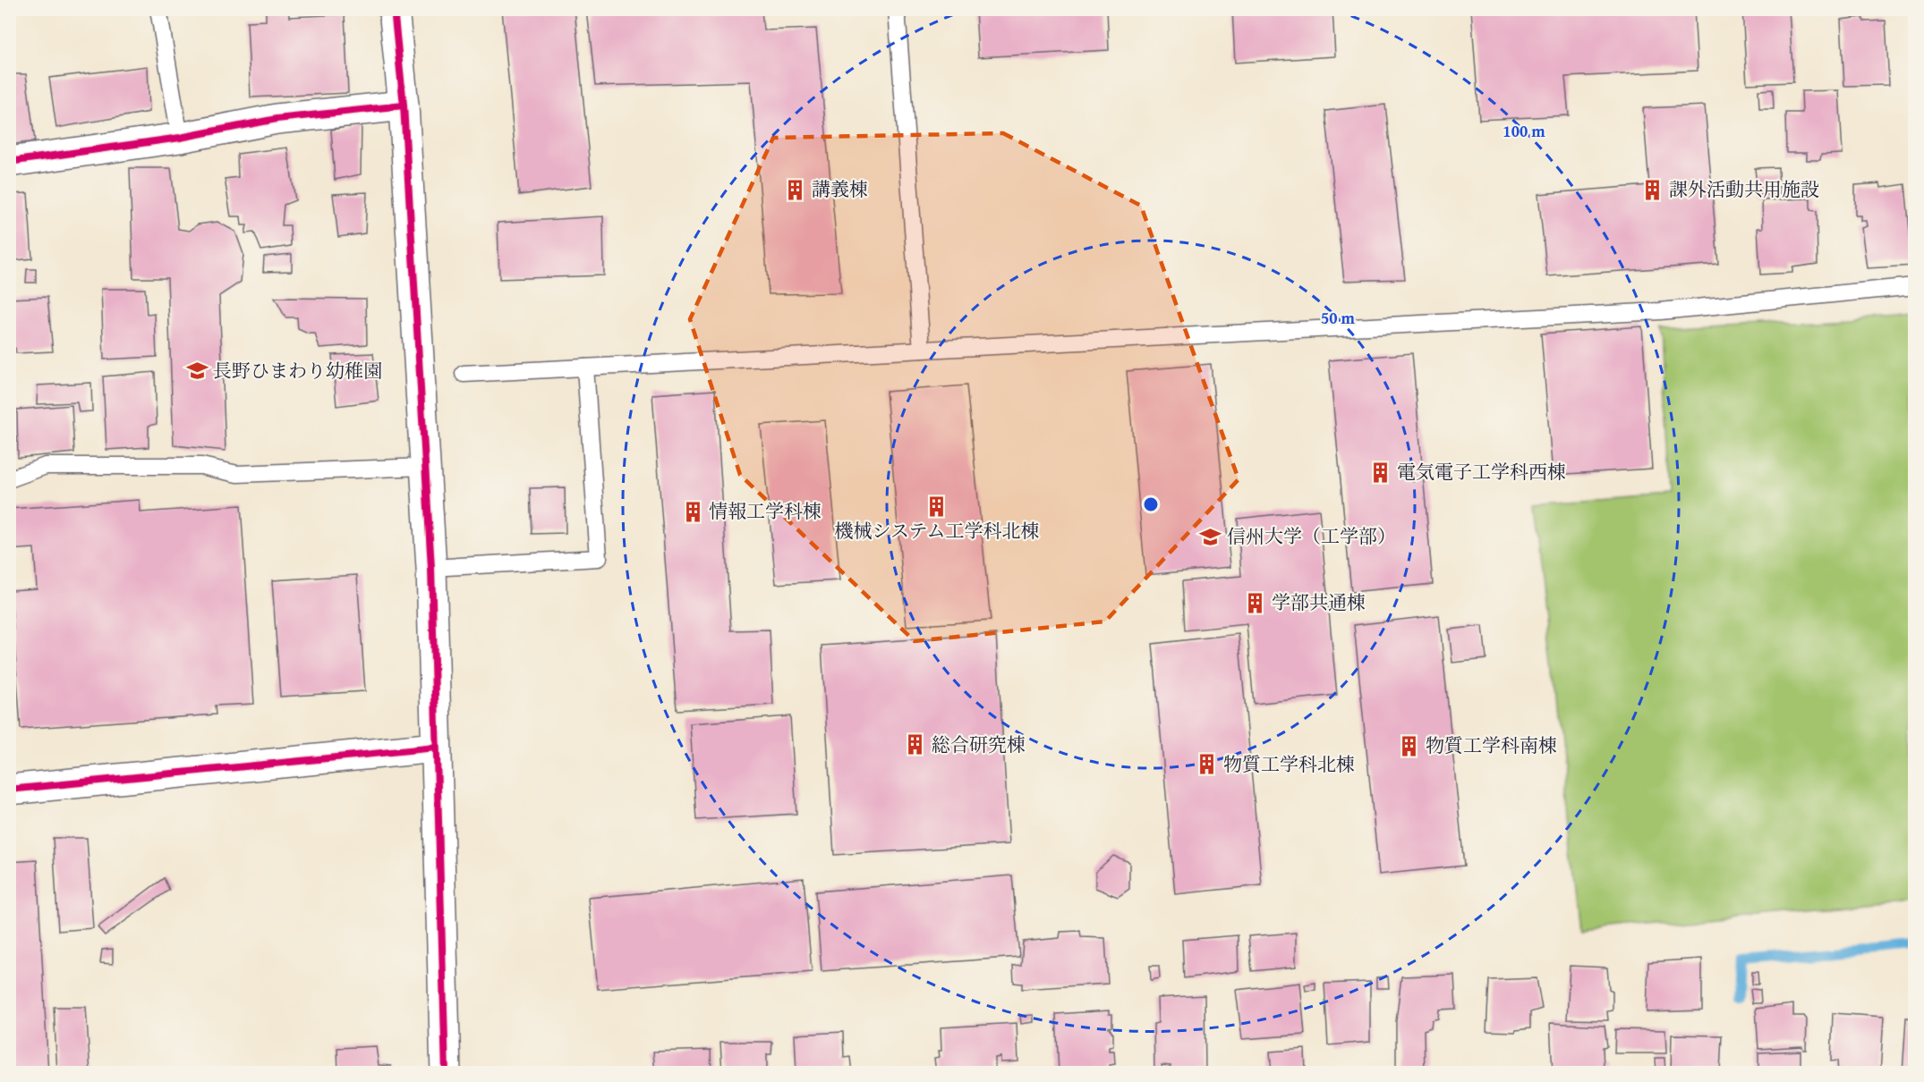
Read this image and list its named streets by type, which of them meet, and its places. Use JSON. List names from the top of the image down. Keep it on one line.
{"places":{"building":["講義棟","課外活動共用施設","電気電子工学科西棟","機械システム工学科北棟","情報工学科棟","学部共通棟","総合研究棟","物質工学科南棟","物質工学科北棟"],"school or university":["長野ひまわり幼稚園","信州大学（工学部）"]},"rings":["100 m","50 m"]}
